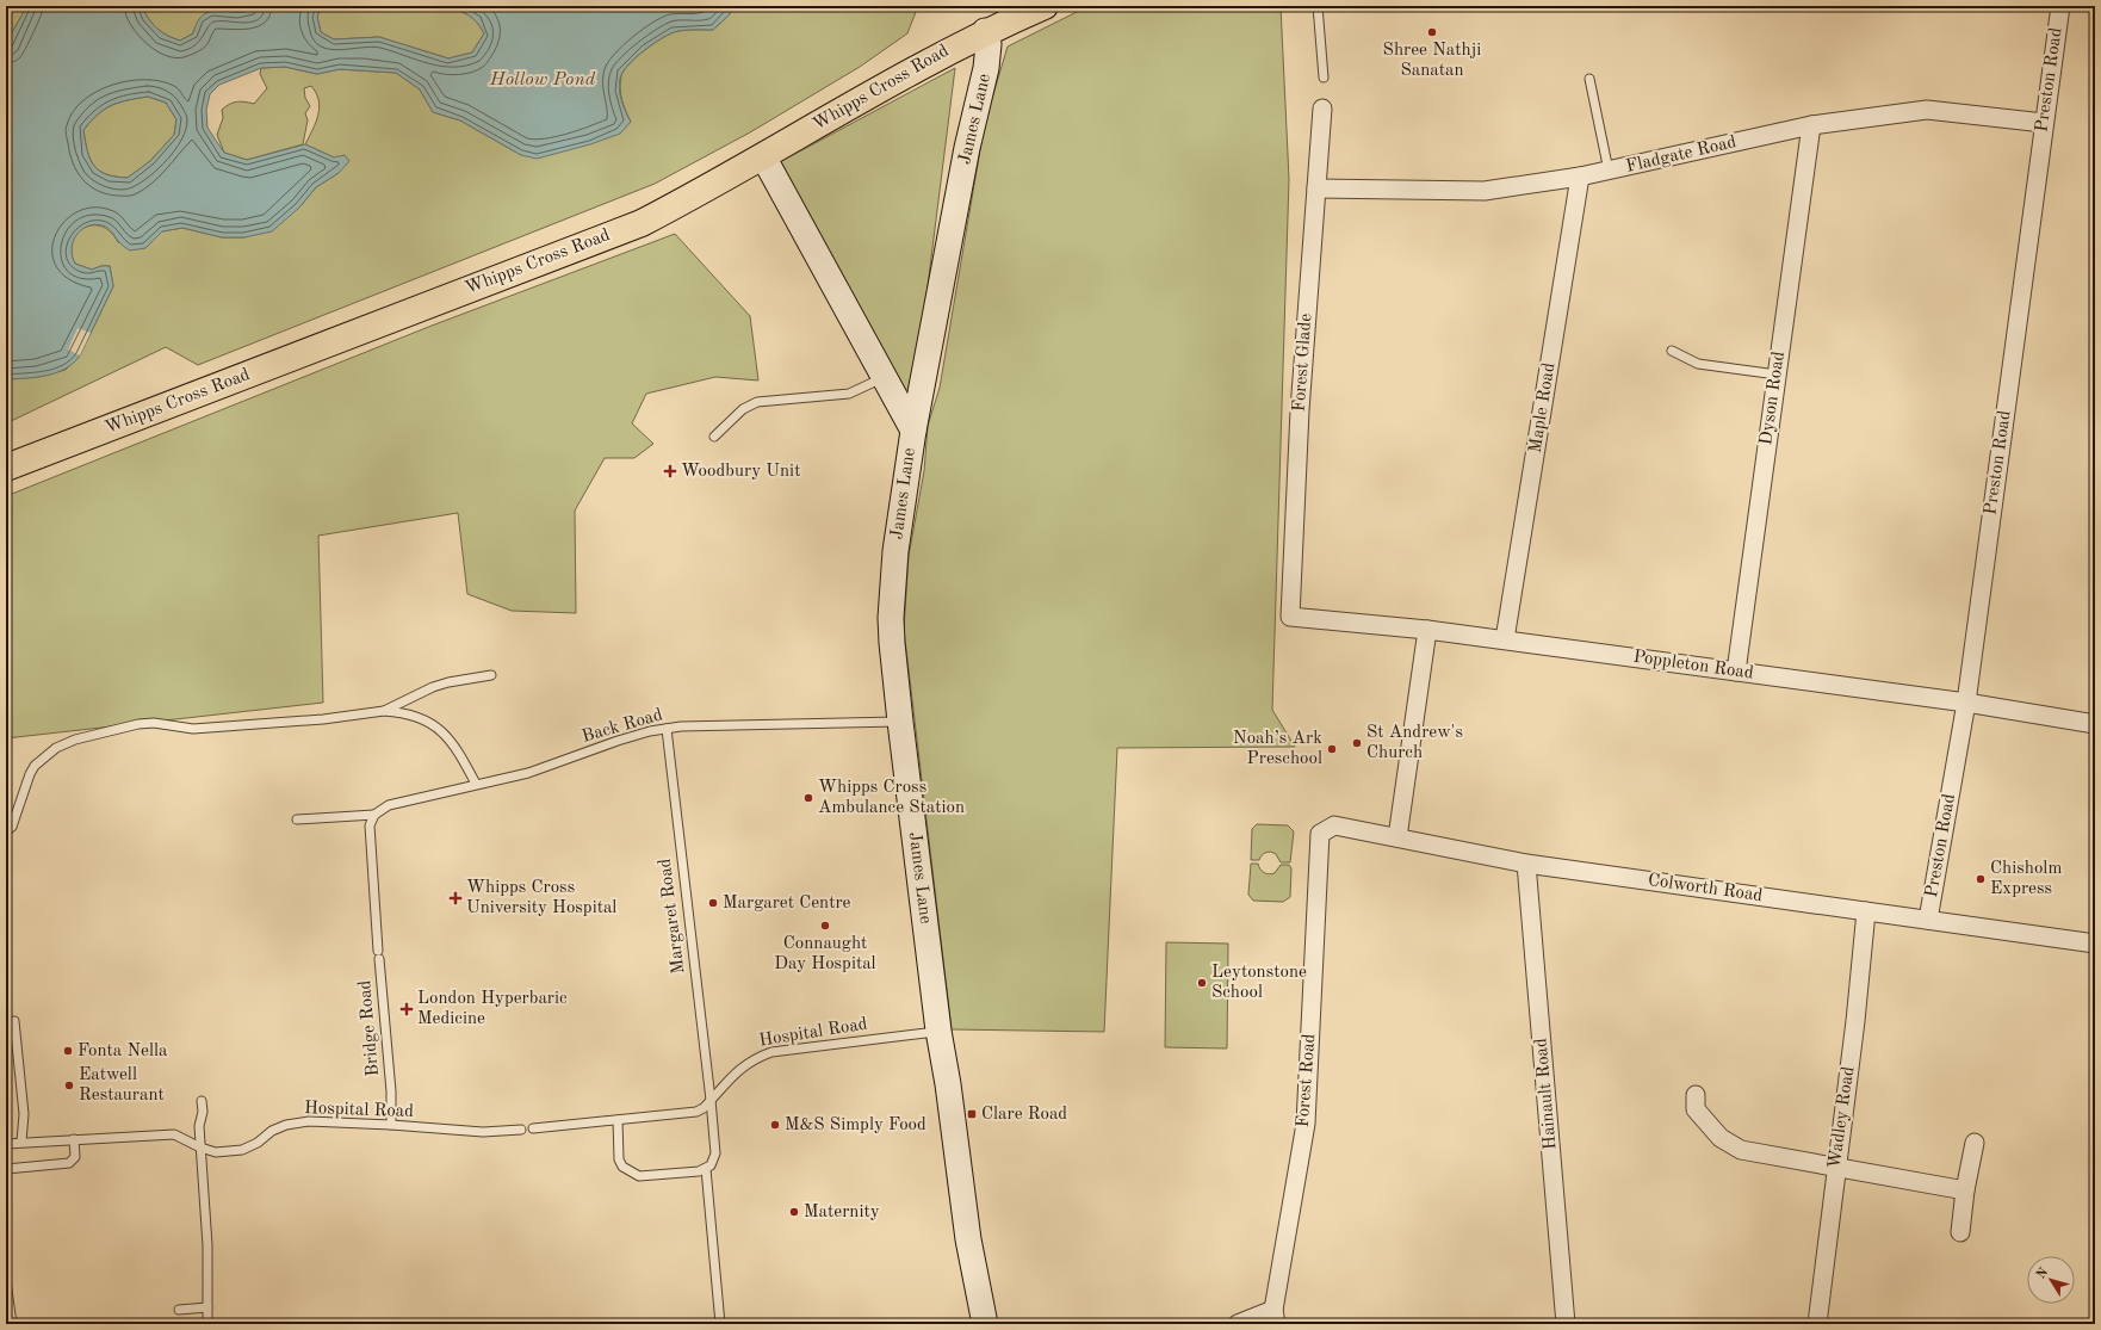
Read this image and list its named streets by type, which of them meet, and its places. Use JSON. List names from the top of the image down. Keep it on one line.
{"streets":{"main road":["Whipps Cross Road"],"street":["Preston Road","James Lane","Fladgate Road","Forest Glade","Dyson Road","Maple Road","Poppleton Road","Colworth Road","Forest Road","Hainault Road","Wadley Road"],"lane":["Back Road","Margaret Road","Bridge Road","Hospital Road"]},"crossings":[["Preston Road","Fladgate Road"],["Preston Road","Poppleton Road"],["Preston Road","Colworth Road"],["Whipps Cross Road","James Lane"],["James Lane","Back Road"],["James Lane","Hospital Road"],["Fladgate Road","Forest Glade"],["Fladgate Road","Dyson Road"],["Fladgate Road","Maple Road"],["Forest Glade","Poppleton Road"],["Dyson Road","Poppleton Road"],["Maple Road","Poppleton Road"],["Back Road","Margaret Road"],["Back Road","Bridge Road"],["Colworth Road","Forest Road"],["Colworth Road","Hainault Road"],["Colworth Road","Wadley Road"],["Margaret Road","Hospital Road"],["Bridge Road","Hospital Road"]],"water":["Hollow Pond"],"places":{"other":["Shree Nathji Sanatan","St Andrew's Church","Noah’s Ark Preschool","Whipps Cross Ambulance Station","Chisholm Express","Margaret Centre","Connaught Day Hospital","Leytonstone School","Fonta Nella","Eatwell Restaurant","M&S Simply Food","Maternity"],"health":["Woodbury Unit","Whipps Cross University Hospital","London Hyperbaric Medicine"],"transit":["Clare Road"]},"north":"top left"}
